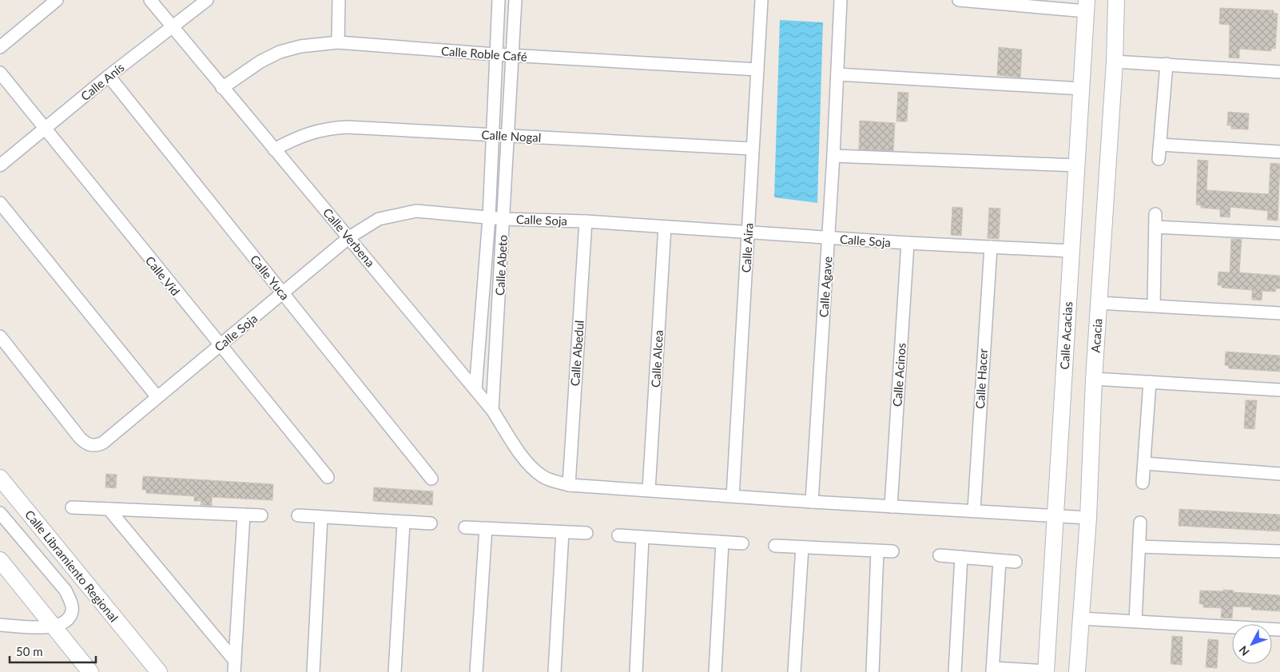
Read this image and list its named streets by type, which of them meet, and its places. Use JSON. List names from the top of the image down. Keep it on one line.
{"streets":{"street":["Calle Roble Café","Calle Anís","Calle Nogal","Calle Soja","Calle Verbena","Calle Aira","Calle Abeto","Calle Vid","Calle Yuca","Calle Agave","Calle Acacias","Acacia","Calle Abedul","Calle Alcea","Calle Acinos","Calle Hacer","Calle Libramiento Regional"]},"crossings":[["Calle Roble Café","Calle Verbena"],["Calle Roble Café","Calle Aira"],["Calle Roble Café","Calle Abeto"],["Calle Anís","Calle Verbena"],["Calle Anís","Calle Vid"],["Calle Anís","Calle Yuca"],["Calle Nogal","Calle Verbena"],["Calle Nogal","Calle Aira"],["Calle Nogal","Calle Abeto"],["Calle Soja","Calle Verbena"],["Calle Soja","Calle Aira"],["Calle Soja","Calle Abeto"],["Calle Soja","Calle Vid"],["Calle Soja","Calle Yuca"],["Calle Soja","Calle Agave"],["Calle Soja","Calle Acacias"],["Calle Soja","Calle Abedul"],["Calle Soja","Calle Alcea"],["Calle Soja","Calle Acinos"],["Calle Soja","Calle Hacer"],["Calle Verbena","Calle Abeto"],["Calle Verbena","Calle Abedul"]],"scale_bar":"50 m","north":"bottom left"}
